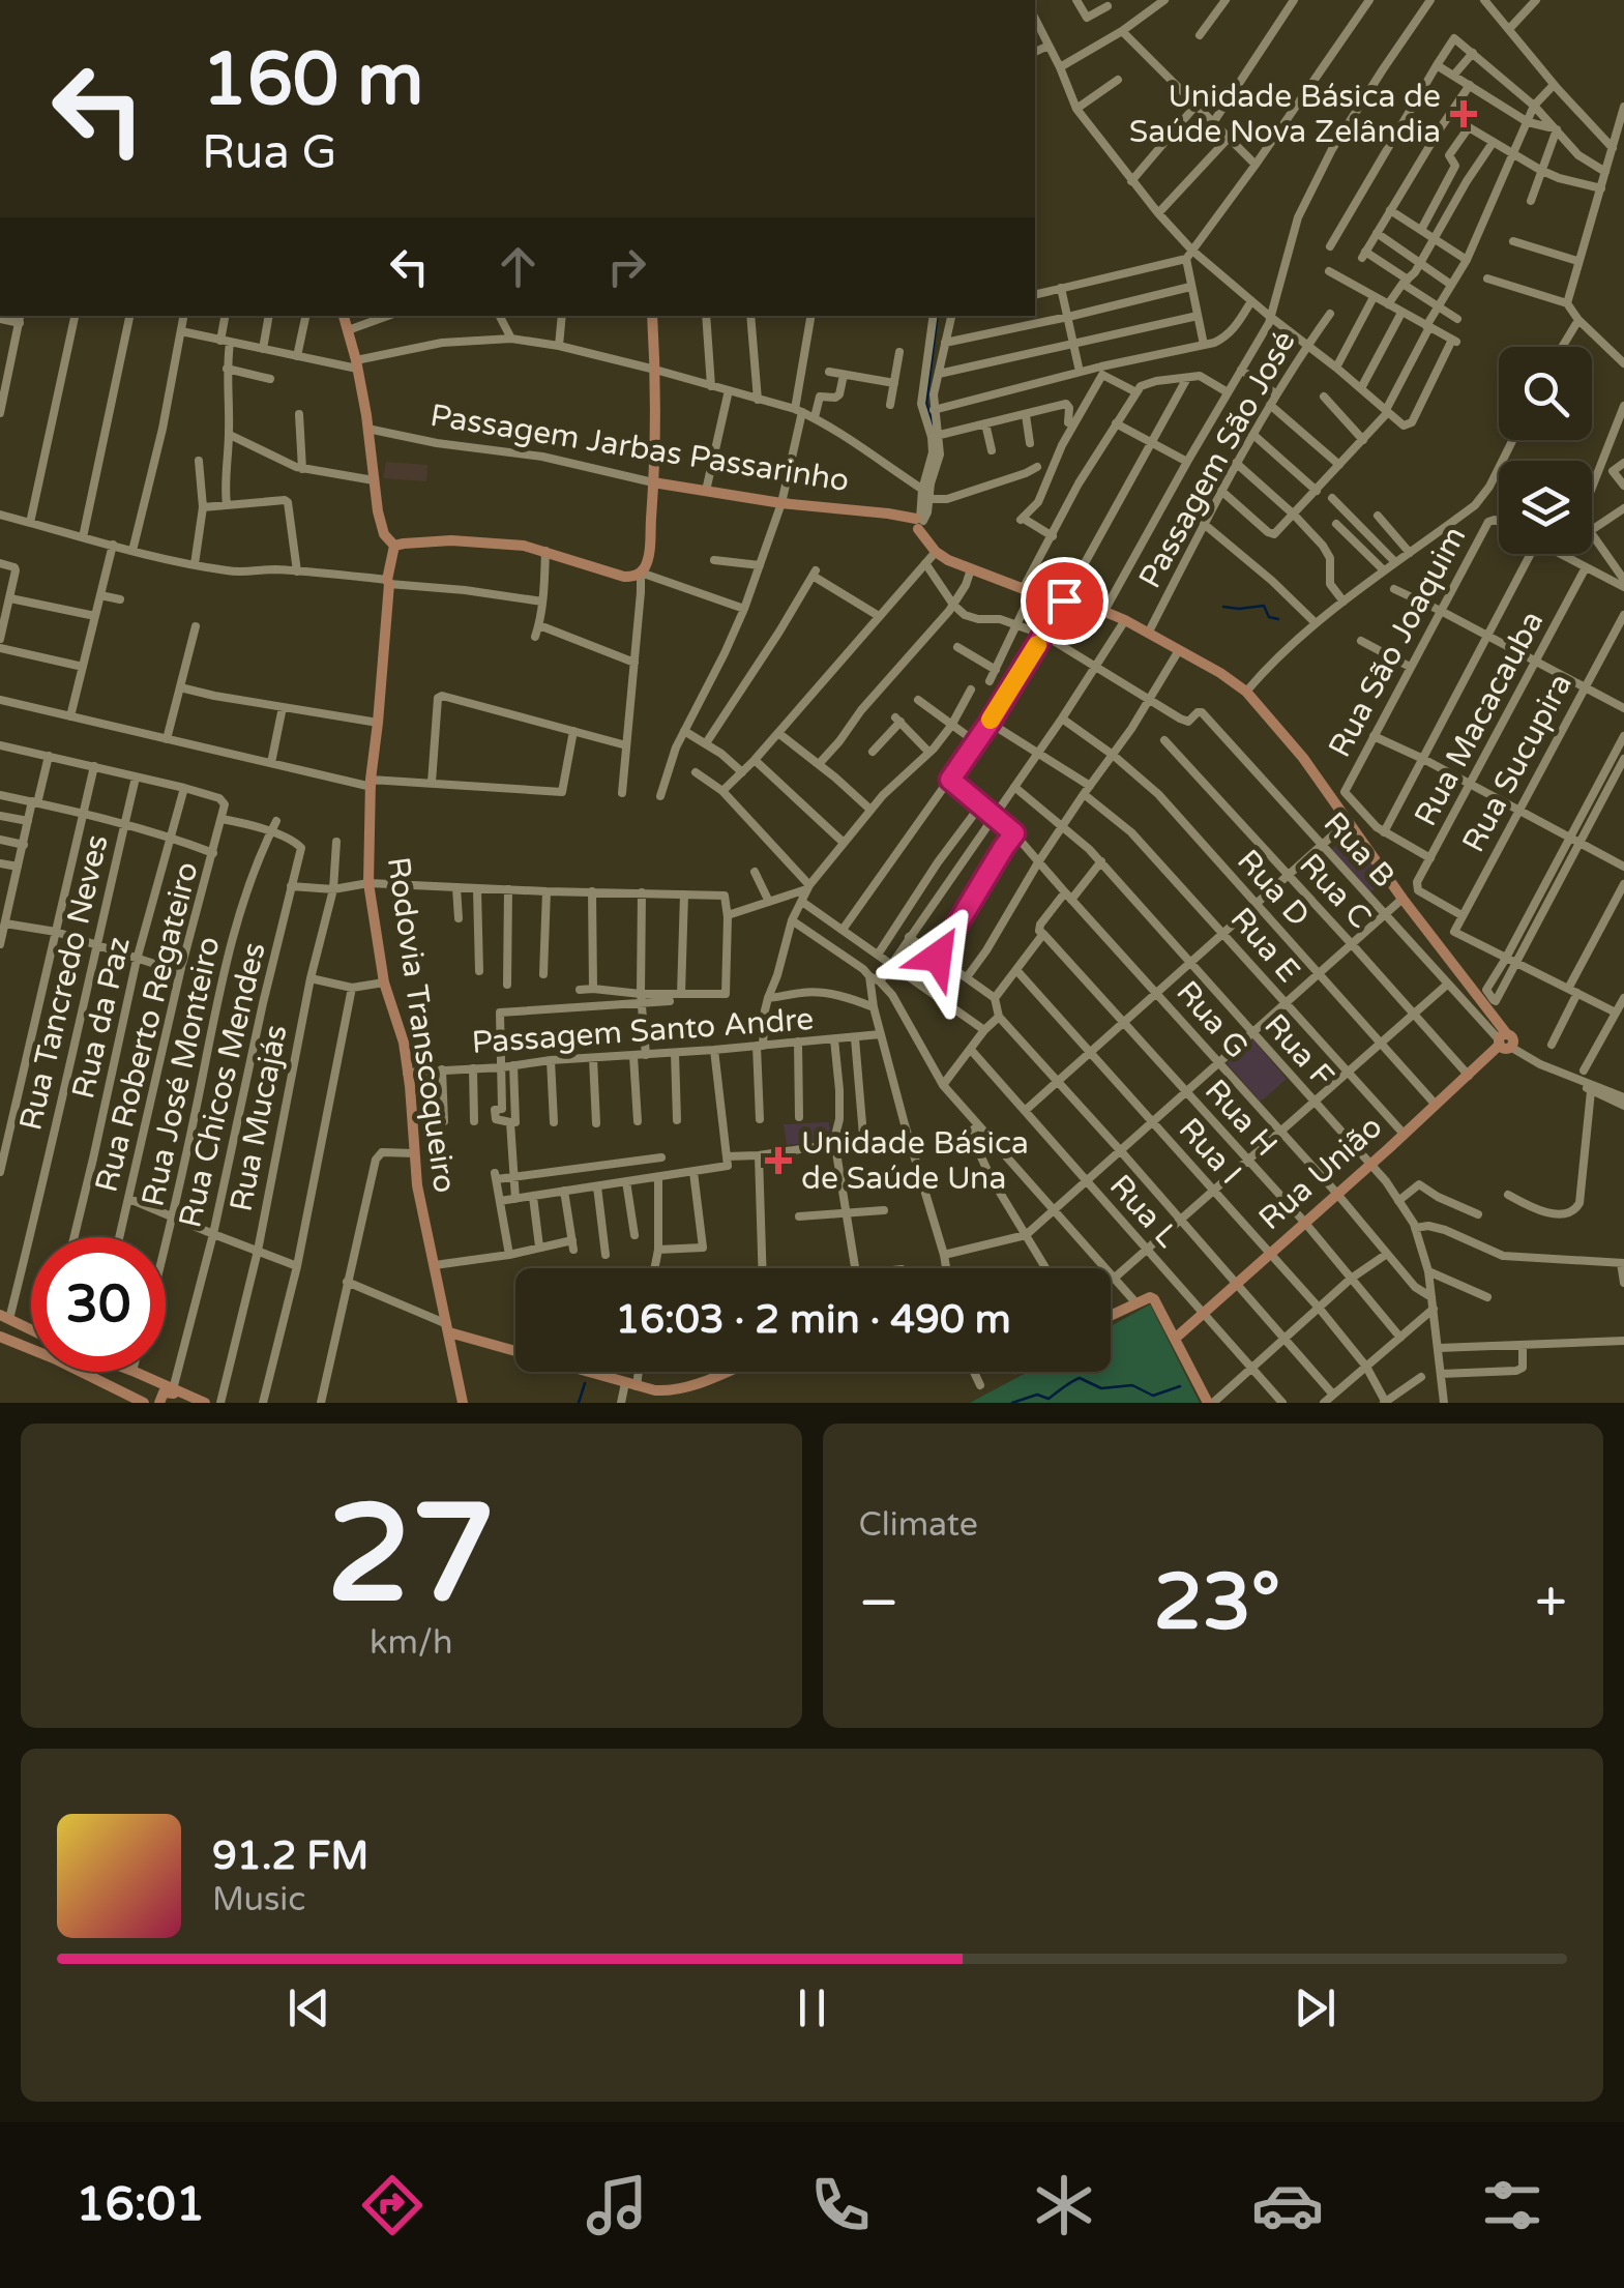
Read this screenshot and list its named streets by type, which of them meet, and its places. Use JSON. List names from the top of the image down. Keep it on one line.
{"streets":{"main road":["Passagem Jarbas Passarinho","Rodovia Transcoqueiro","Rua União"],"street":["Passagem São José","Rua São Joaquim","Rua Macacauba","Rua Sucupira","Rua B","Rua D","Rua C","Rua E","Rua Tancredo Neves","Rua da Paz","Rua G","Rua Roberto Regateiro","Passagem Santo Andre","Rua F","Rua José Monteiro","Rua Chicos Mendes","Rua Mucajás","Rua H","Rua I","Rua L"]},"crossings":[["Rua Macacauba","Rua Sucupira"],["Rua B","Rua União"],["Rua D","Rua União"],["Rua C","Rua União"],["Rua E","Rua União"],["Rua da Paz","Rua Roberto Regateiro"],["Rua G","Rua F"],["Rua G","Rua União"],["Rodovia Transcoqueiro","Passagem Santo Andre"],["Rua F","Rua União"],["Rua José Monteiro","Rua Chicos Mendes"],["Rua H","Rua União"],["Rua I","Rua União"],["Rua União","Rua L"]],"places":{"health":["Unidade Básica de Saúde Nova Zelândia","Unidade Básica de Saúde Una"]},"page":{"turn":["160 m","Rua G"],"limit":"30","trip":"16:03 · 2 min · 490 m","tile":[["27","km/h"],"Climate"],"heat":["−","23°","+"],"song":["91.2 FM","Music"],"tabs":"16:01"}}
